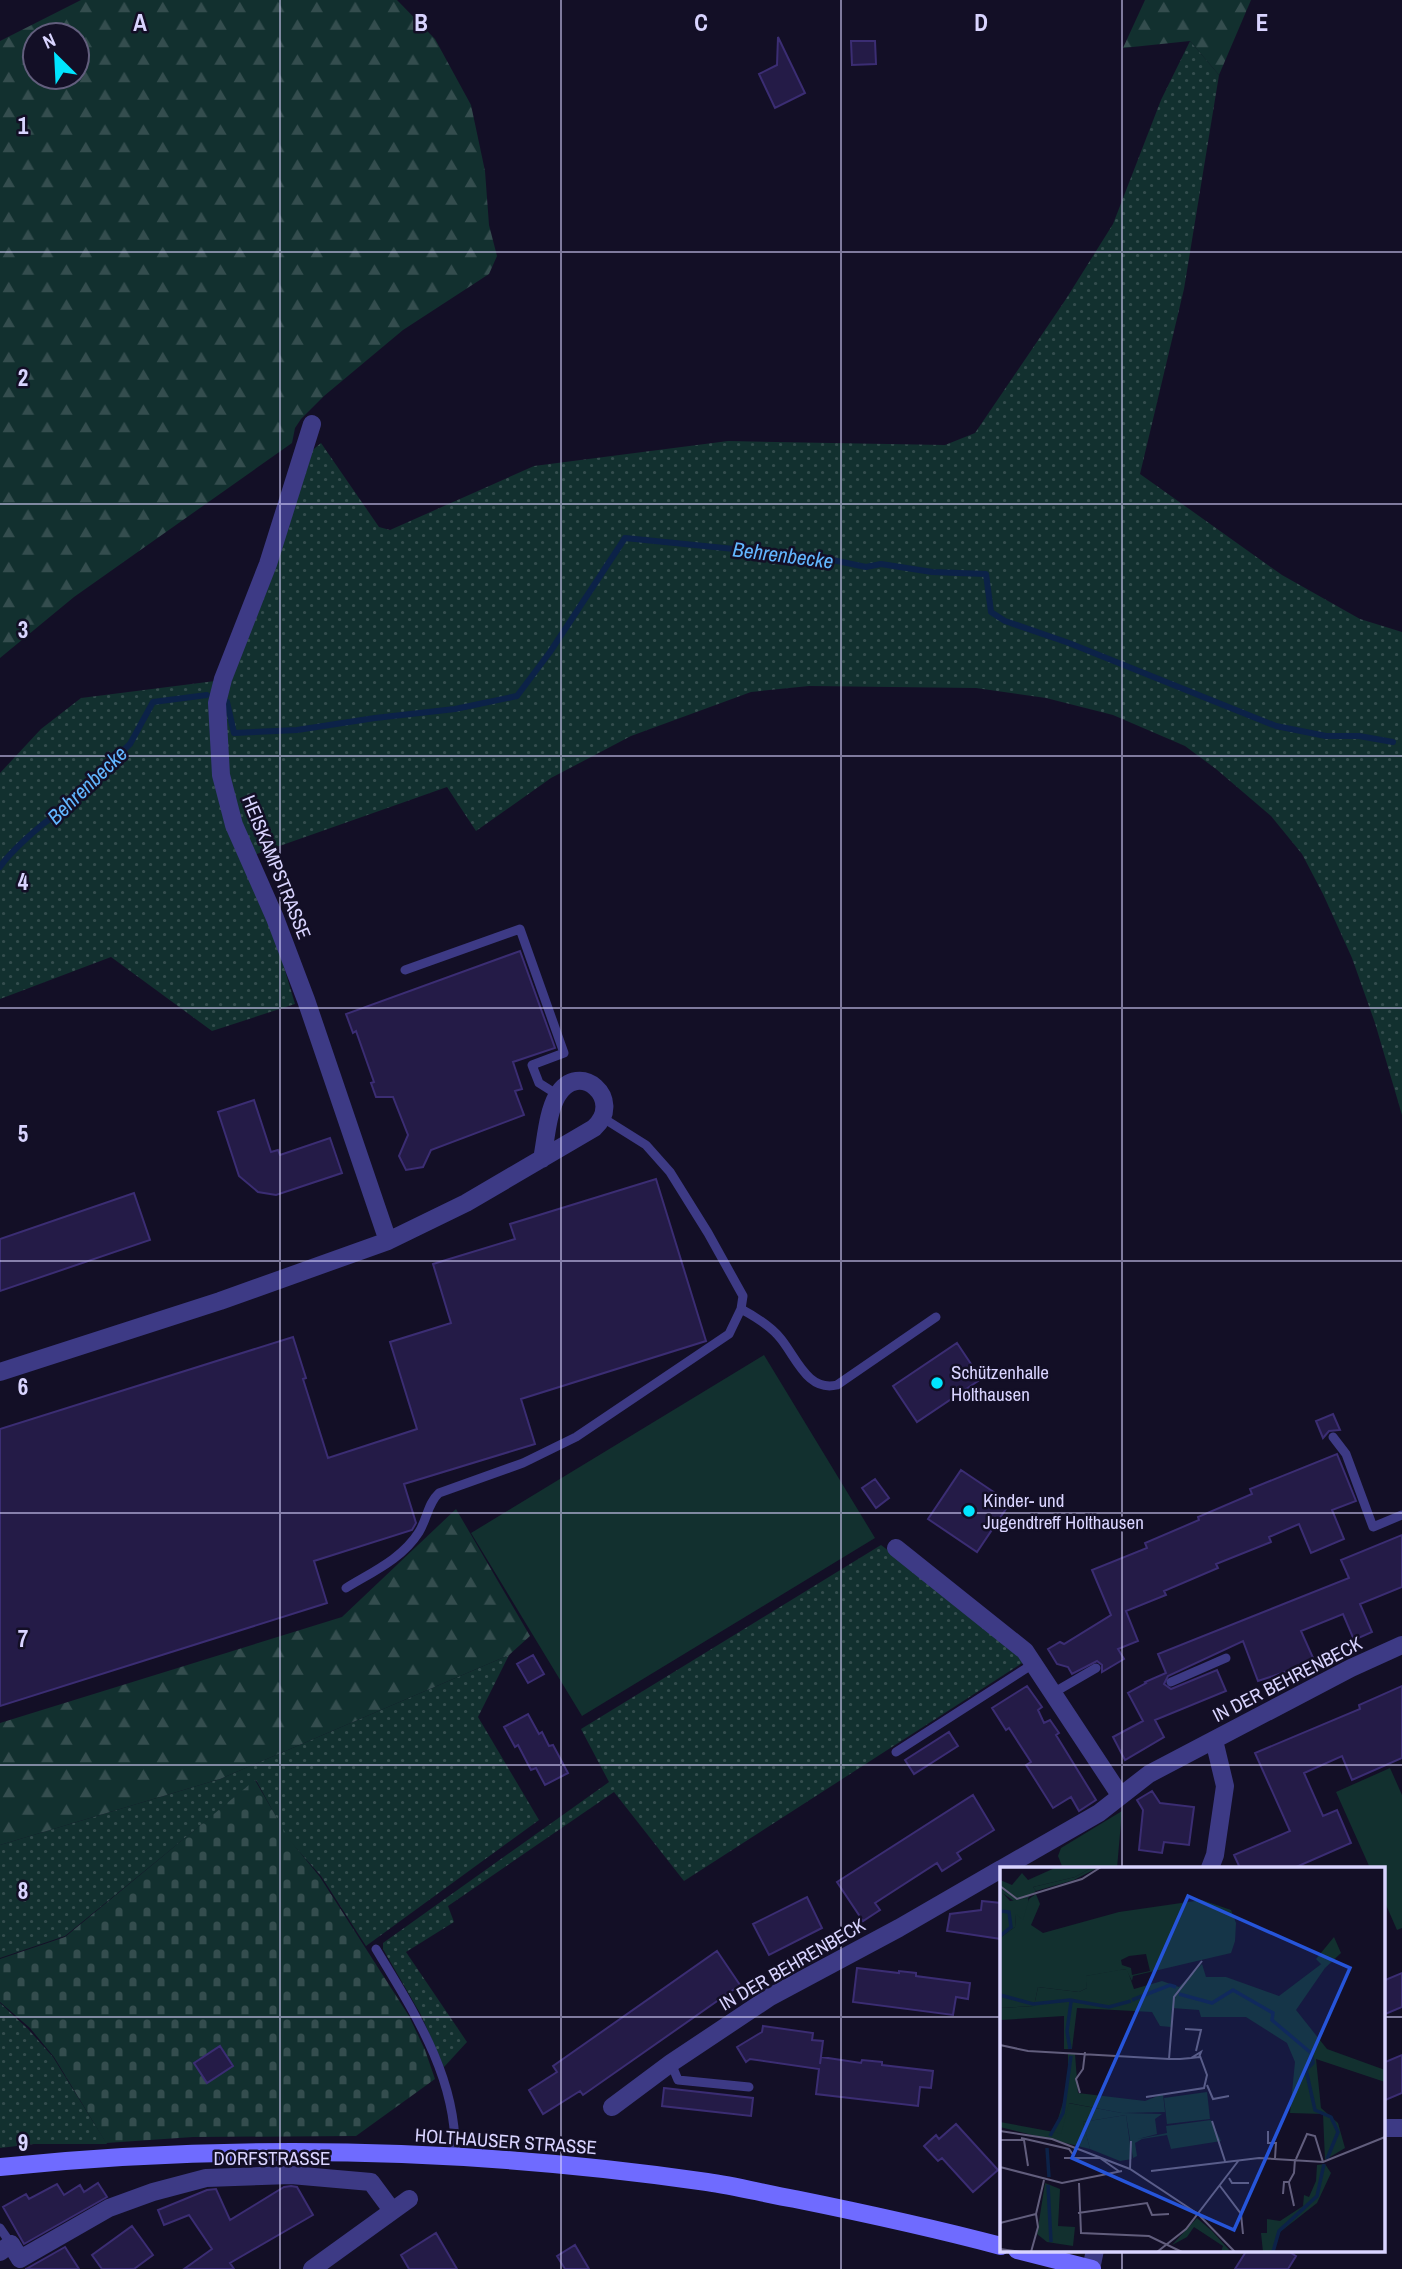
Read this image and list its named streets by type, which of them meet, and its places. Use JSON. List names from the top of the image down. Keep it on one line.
{"streets":{"street":["HEISKAMPSTRASSE","IN DER BEHRENBECK","HOLTHAUSER STRASSE","DORFSTRASSE"]},"water":["Behrenbecke"],"places":["Schützenhalle Holthausen","Kinder- und Jugendtreff Holthausen"],"north":"top left","grid":{"columns":["A","B","C","D","E"],"rows":["1","2","3","4","5","6","7","8","9"]}}
